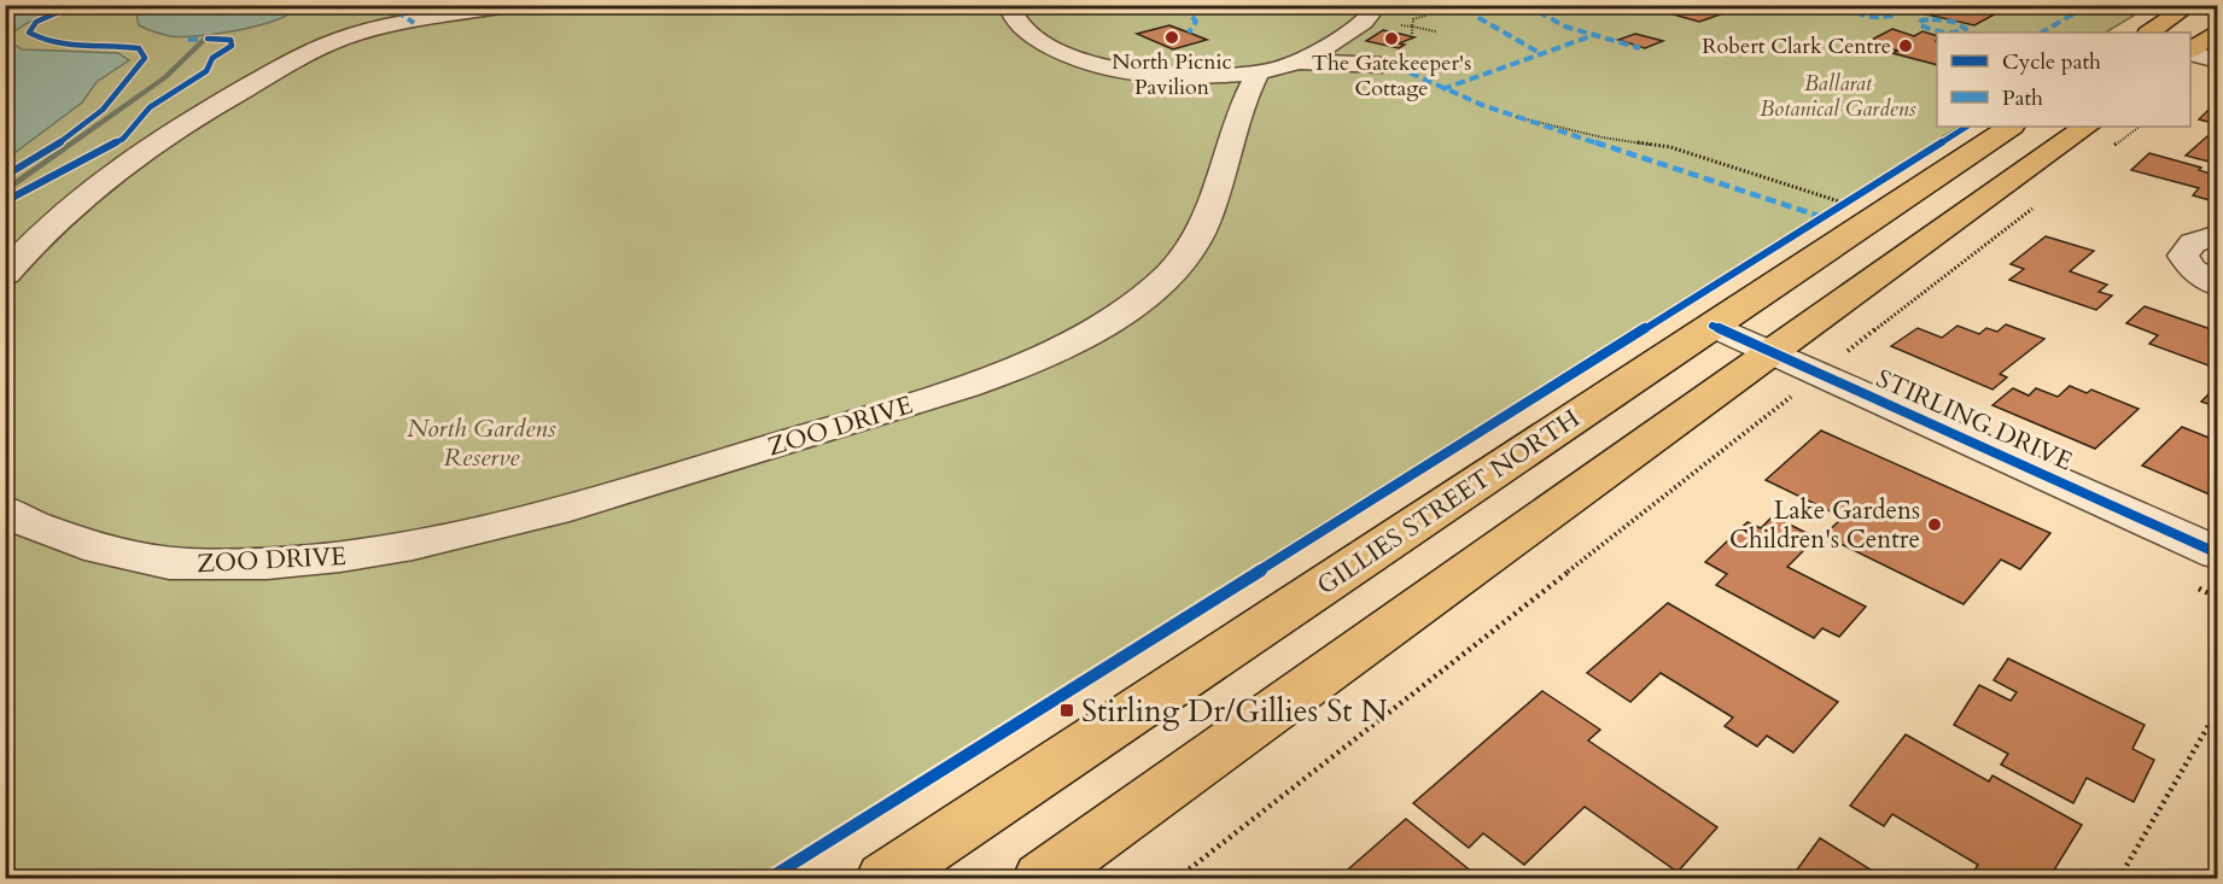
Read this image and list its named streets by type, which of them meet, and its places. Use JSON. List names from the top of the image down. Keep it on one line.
{"streets":{"main road":["GILLIES STREET NORTH"],"street":["STIRLING DRIVE","ZOO DRIVE"]},"crossings":[["STIRLING DRIVE","GILLIES STREET NORTH"]],"parks":["Ballarat Botanical Gardens","North Gardens Reserve"],"places":{"other":["North Picnic Pavilion","The Gatekeeper's Cottage","Robert Clark Centre","Lake Gardens Children's Centre"],"transit":["Stirling Dr/Gillies St N"]},"legend":["Cycle path","Path"]}
